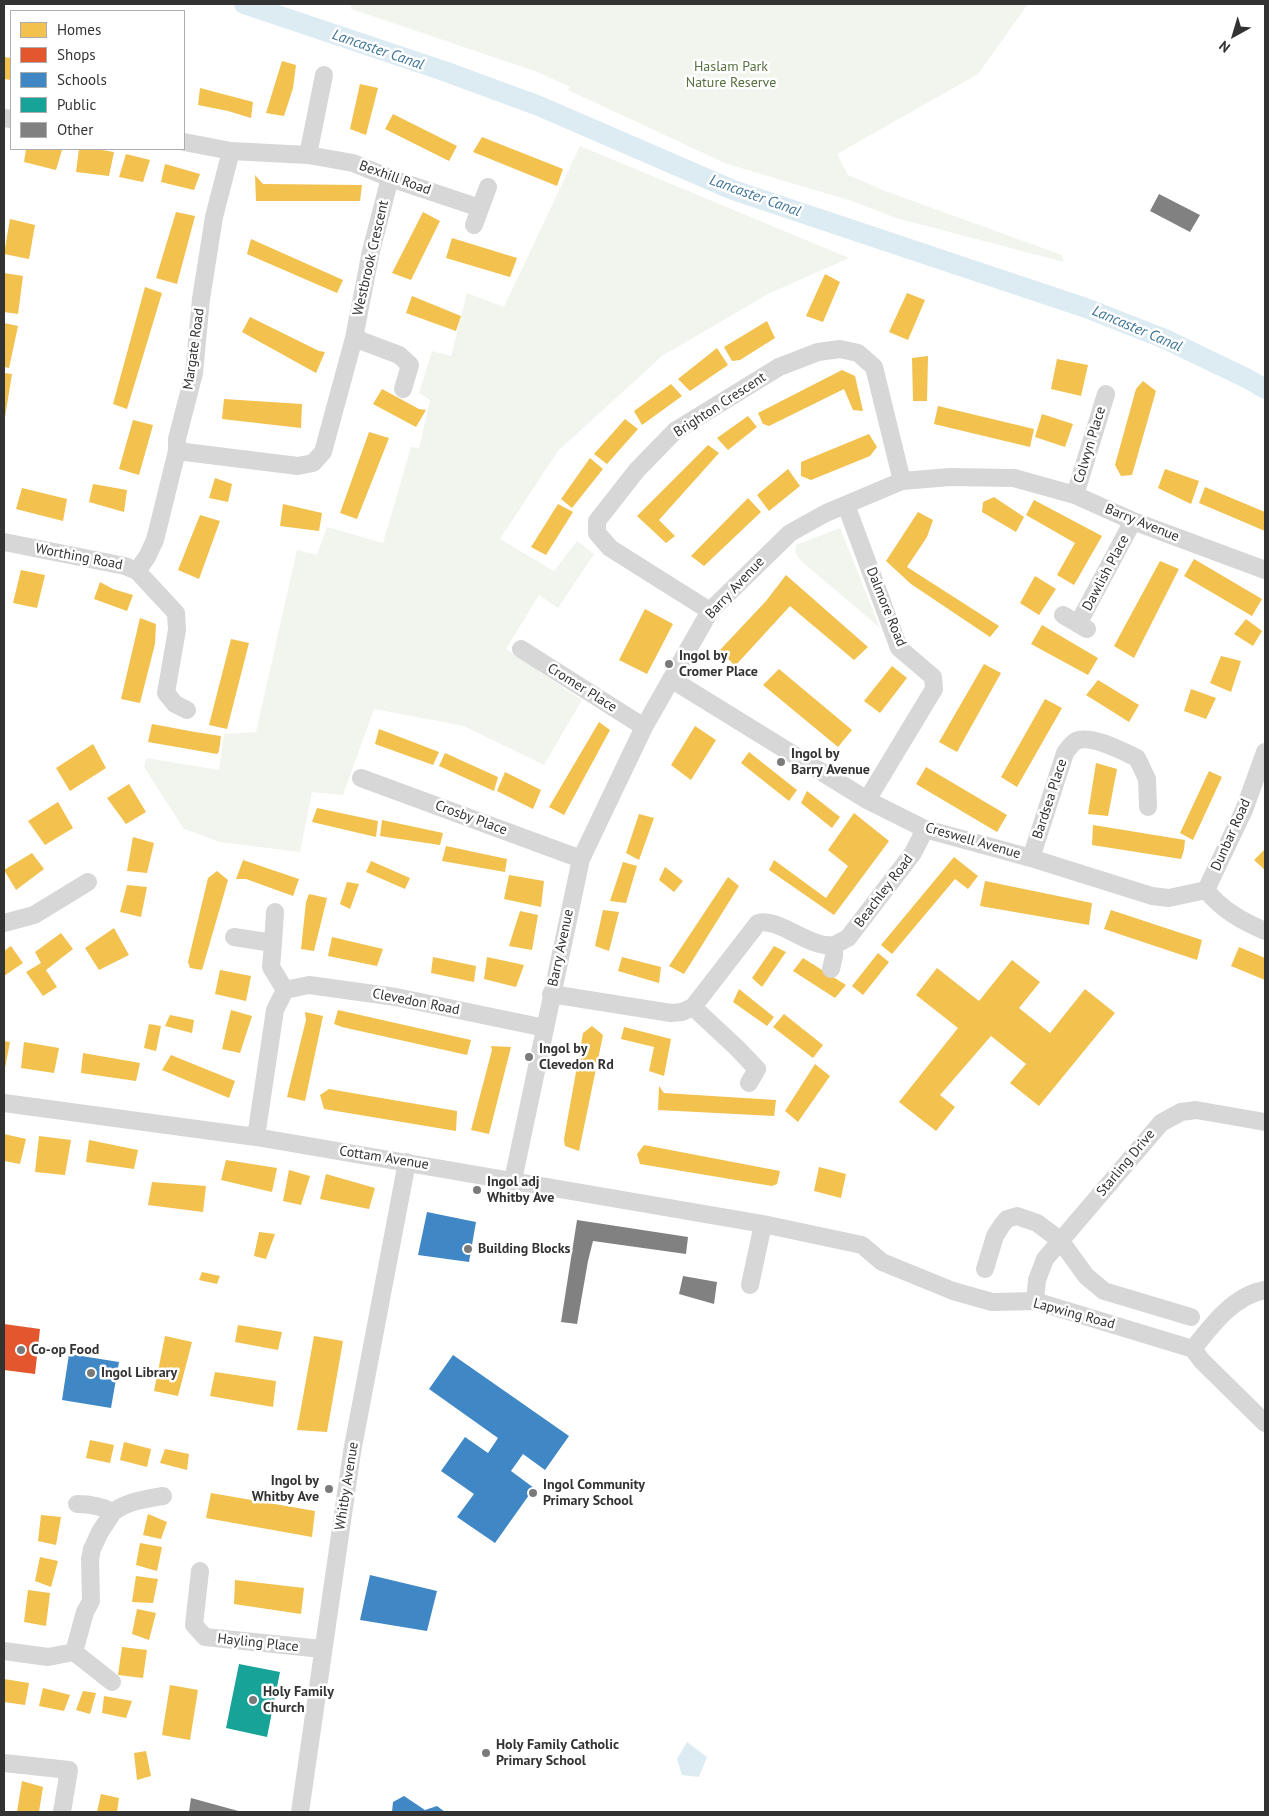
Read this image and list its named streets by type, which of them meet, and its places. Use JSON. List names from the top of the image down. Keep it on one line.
{"streets":{"street":["Bexhill Road","Westbrook Crescent","Margate Road","Brighton Crescent","Colwyn Place","Barry Avenue","Worthing Road","Dawlish Place","Dalmore Road","Cromer Place","Bardsea Place","Crosby Place","Dunbar Road","Creswell Avenue","Beachley Road","Clevedon Road","Cottam Avenue","Starling Drive","Lapwing Road","Whitby Avenue","Hayling Place"]},"crossings":[["Bexhill Road","Westbrook Crescent"],["Bexhill Road","Margate Road"],["Westbrook Crescent","Margate Road"],["Margate Road","Worthing Road"],["Brighton Crescent","Barry Avenue"],["Colwyn Place","Barry Avenue"],["Barry Avenue","Dawlish Place"],["Barry Avenue","Dalmore Road"],["Barry Avenue","Cromer Place"],["Barry Avenue","Crosby Place"],["Barry Avenue","Creswell Avenue"],["Barry Avenue","Clevedon Road"],["Barry Avenue","Cottam Avenue"],["Dalmore Road","Creswell Avenue"],["Bardsea Place","Creswell Avenue"],["Dunbar Road","Creswell Avenue"],["Creswell Avenue","Beachley Road"],["Cottam Avenue","Lapwing Road"],["Cottam Avenue","Whitby Avenue"],["Starling Drive","Lapwing Road"],["Whitby Avenue","Hayling Place"]],"water":["Lancaster Canal"],"parks":["Haslam Park Nature Reserve"],"places":["Ingol by Cromer Place","Ingol by Barry Avenue","Ingol by Clevedon Rd","Ingol adj Whitby Ave","Building Blocks","Co-op Food","Ingol Library","Ingol by Whitby Ave","Ingol Community Primary School","Holy Family Church","Holy Family Catholic Primary School"],"legend":["Homes","Shops","Schools","Public","Other"],"north":"bottom left"}
